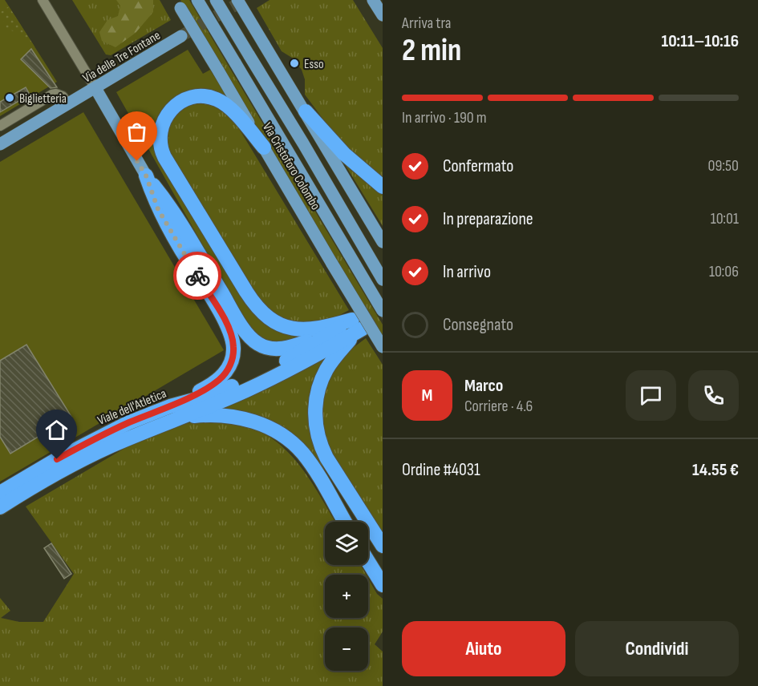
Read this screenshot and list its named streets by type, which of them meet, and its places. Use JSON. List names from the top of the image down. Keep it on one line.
{"streets":{"highway":["Viale dell'Atletica"],"main road":["Via delle Tre Fontane","Via Cristoforo Colombo"]},"places":["Esso","Biglietteria"],"page":{"heading":["2 min","Arriva tra","10:11–10:16"],"panel":["Marco","Corriere · 4.6","Ordine #4031","14.55 €"],"bar":"In arrivo · 190 m","list":[["Confermato","09:50"],["In preparazione","10:01"],["In arrivo","10:06"],"Consegnato"],"round":"M","map_buttons":["+","−"],"buttons":["Aiuto","Condividi"]}}
